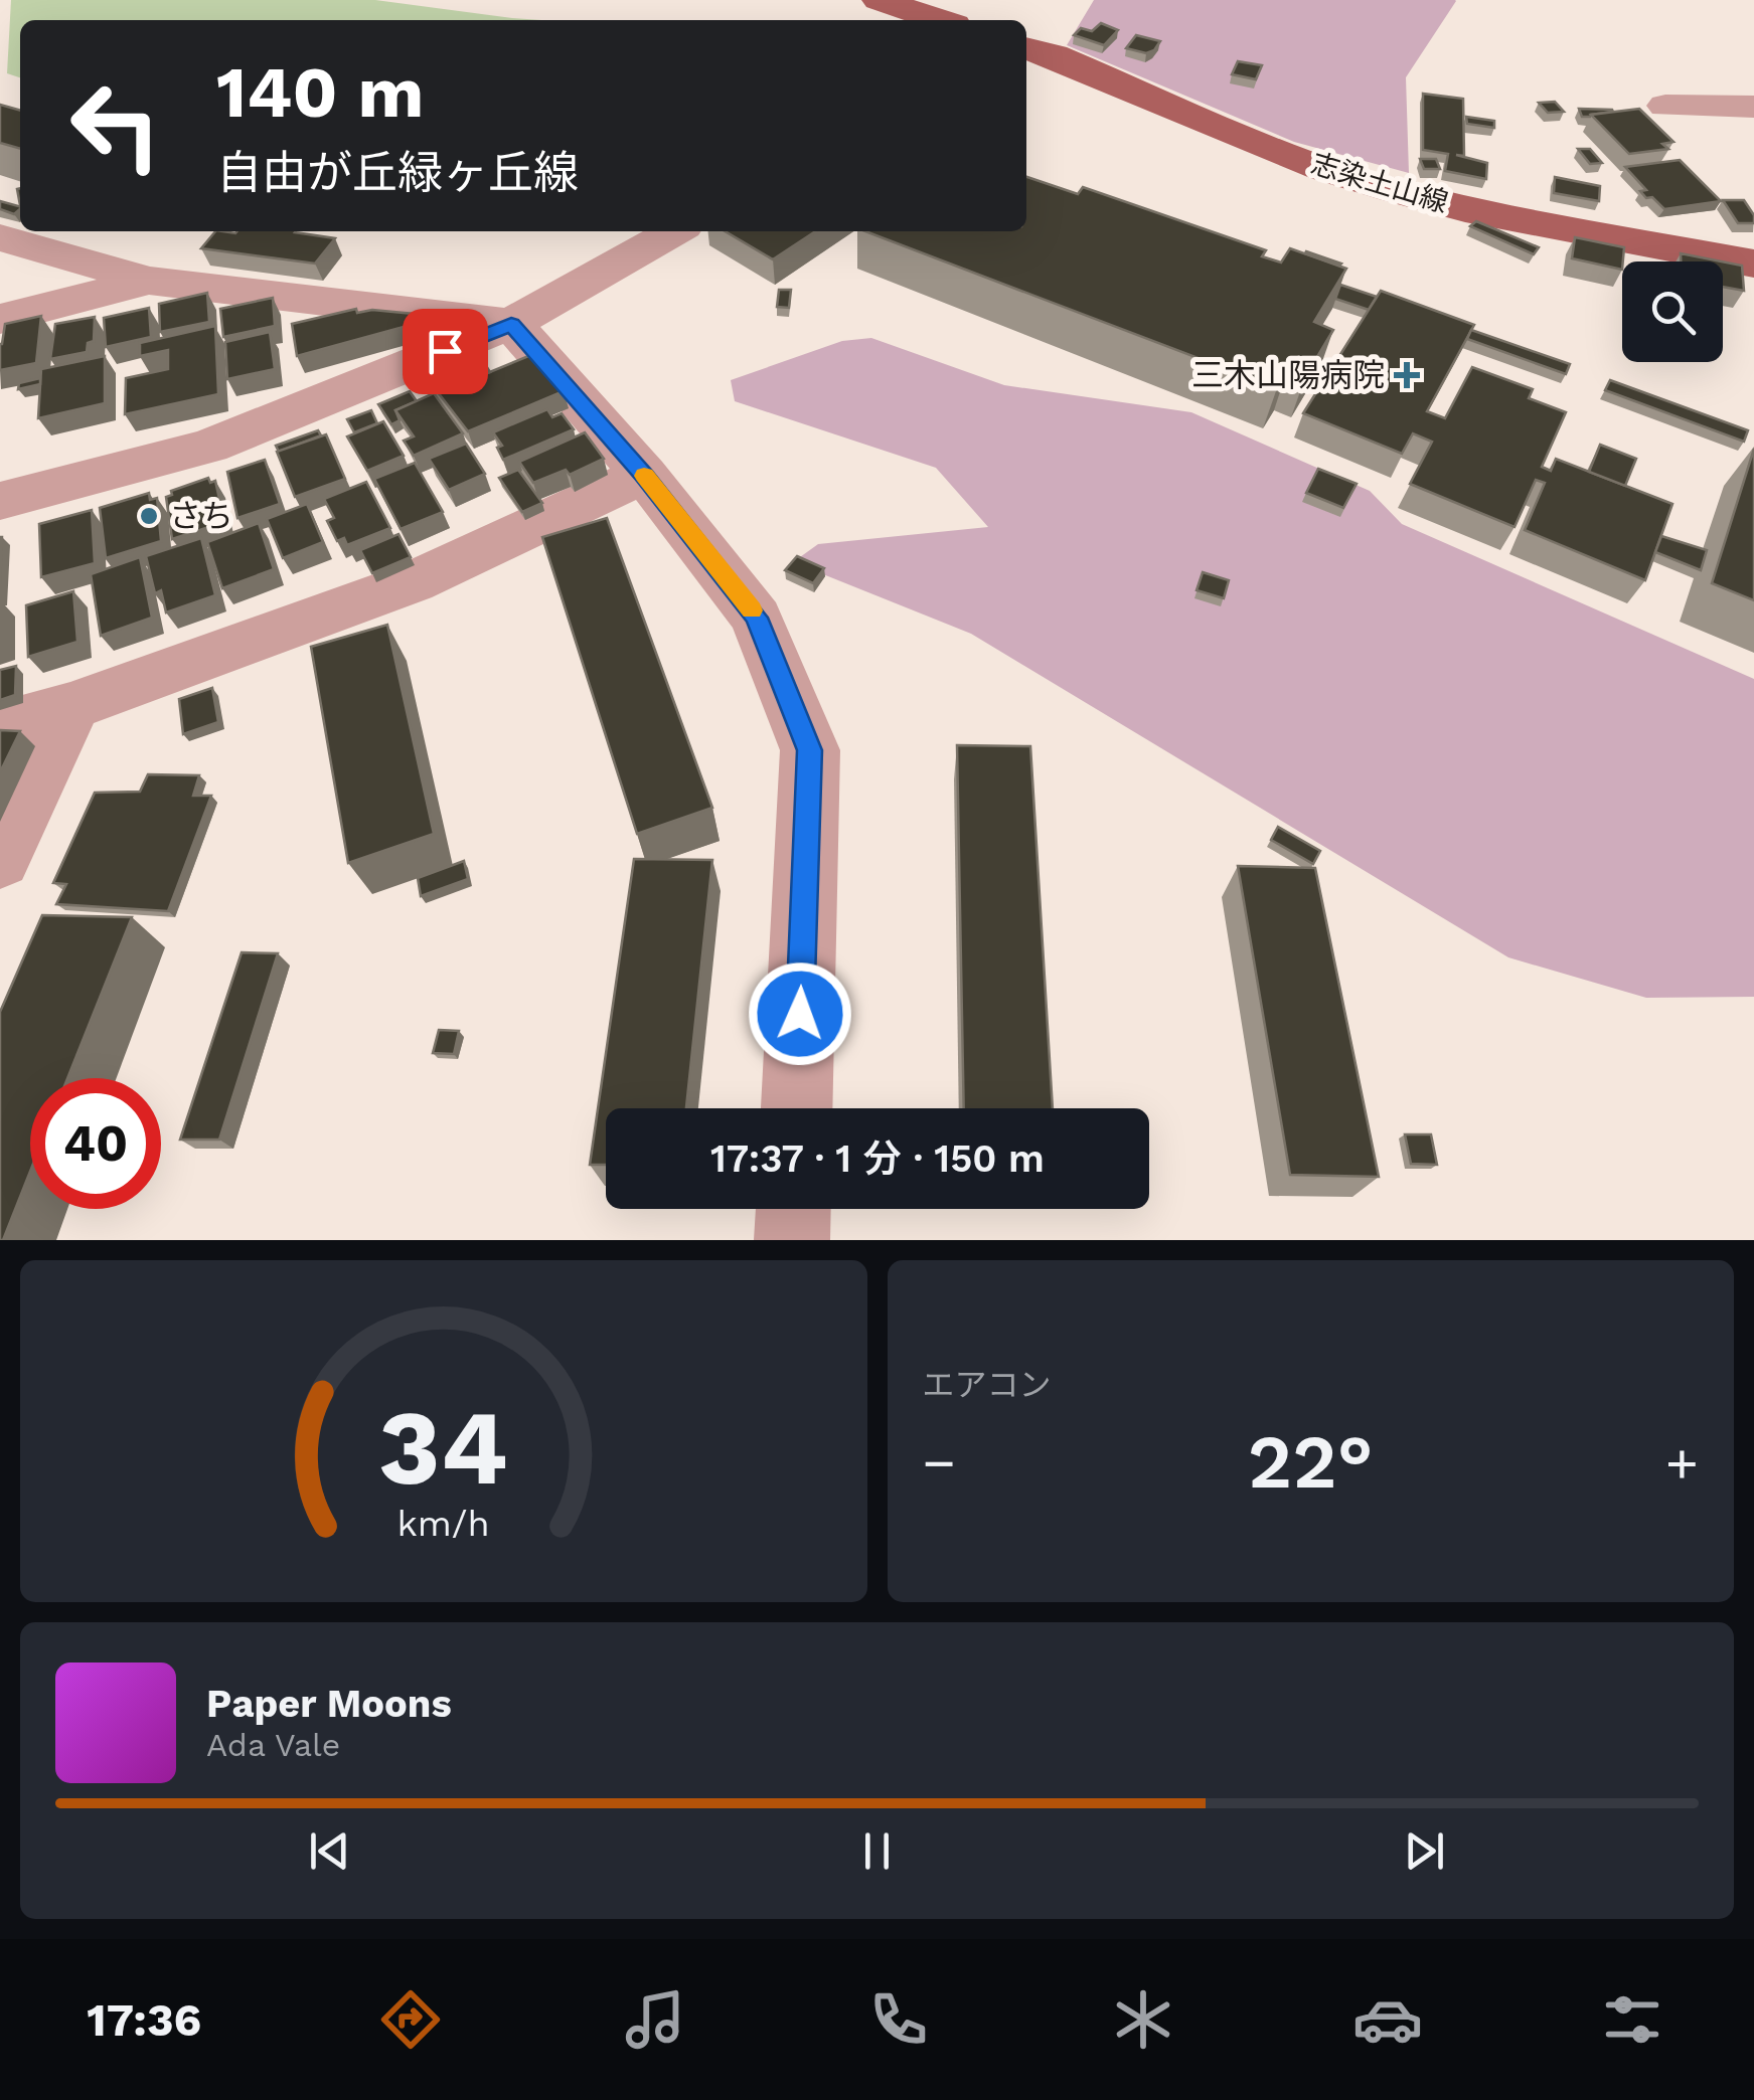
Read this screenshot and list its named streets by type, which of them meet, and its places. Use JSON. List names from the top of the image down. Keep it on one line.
{"streets":{"main road":["志染土山線"]},"places":{"health":["三木山陽病院"],"other":["さち"]},"page":{"turn":["140 m","自由が丘緑ヶ丘線"],"limit":"40","trip":"17:37 · 1 分 · 150 m","tile":"エアコン","heat":["−","22°","+"],"song":["Paper Moons","Ada Vale"],"tabs":"17:36","gauge":["34","km/h"]}}
